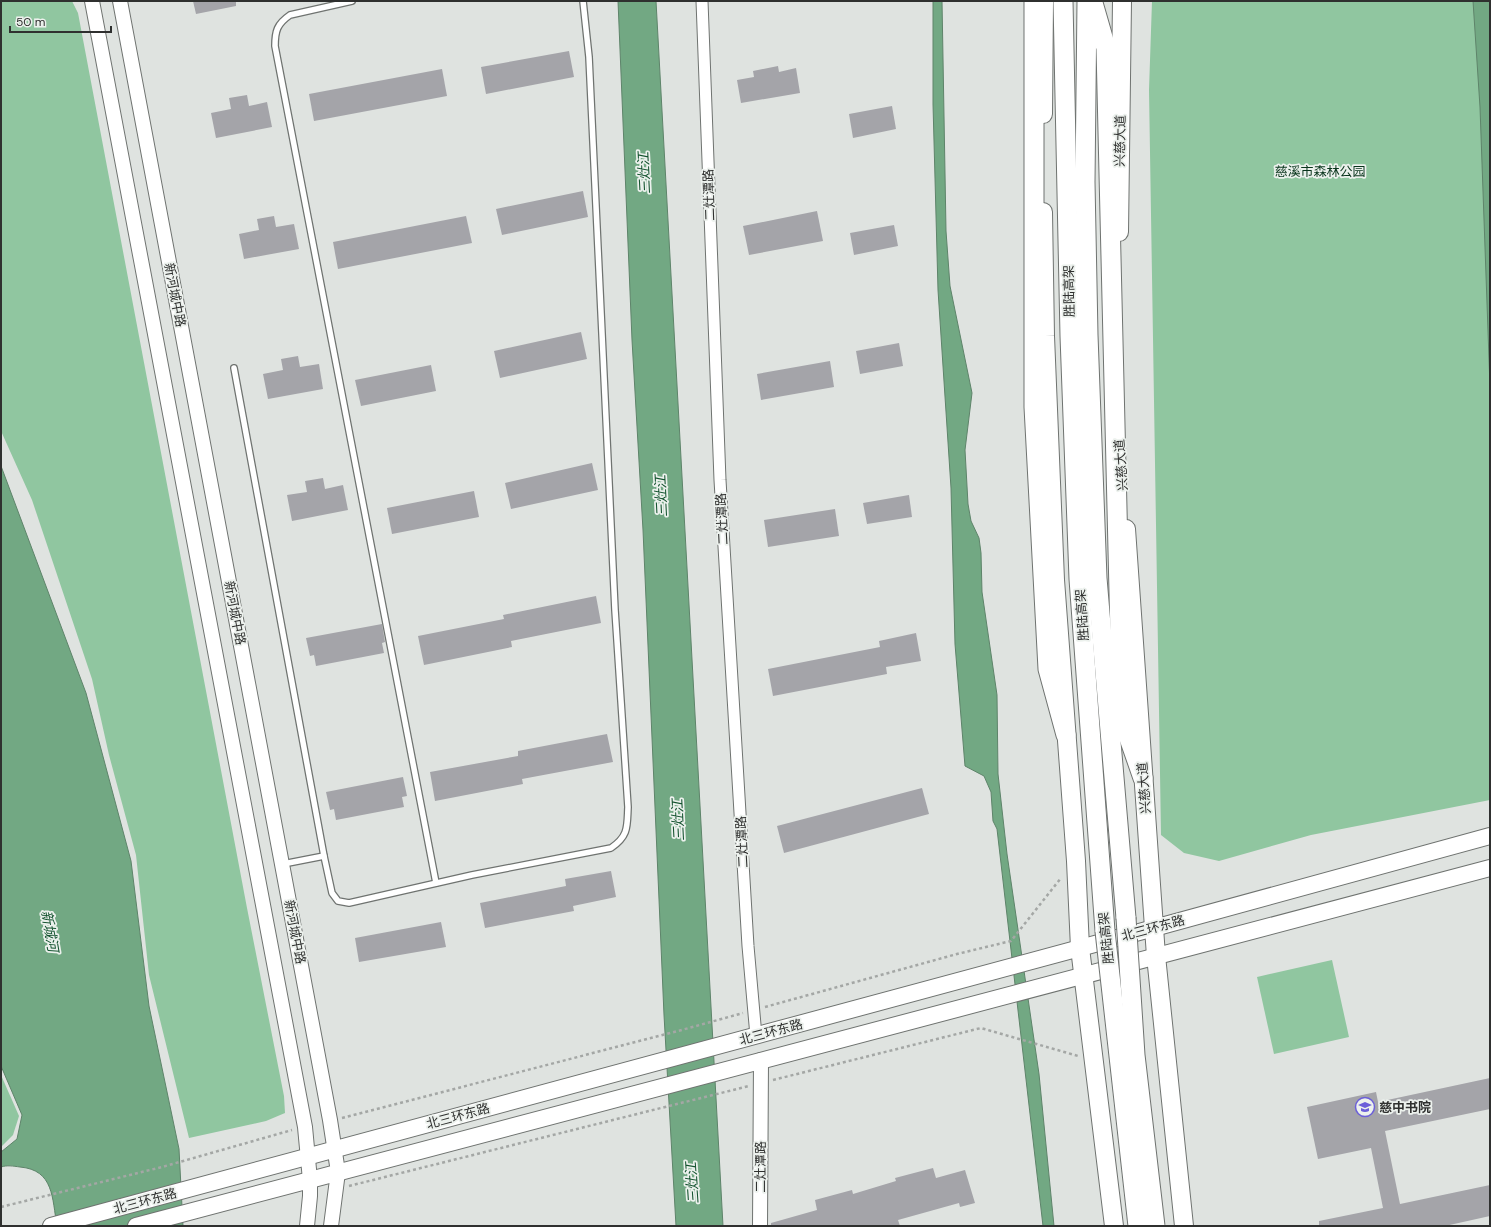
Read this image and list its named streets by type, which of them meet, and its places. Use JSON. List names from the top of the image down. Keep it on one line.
{"streets":{"highway":["胜陆高架"],"main road":["兴慈大道","北三环东路"],"street":["二灶潭路","新河城中路"]},"crossings":[["兴慈大道","北三环东路"],["二灶潭路","北三环东路"],["新河城中路","北三环东路"]],"water":["三灶江","新城河"],"parks":["慈溪市森林公园"],"places":{"school or university":["慈中书院"]},"scale_bar":"50 m"}
